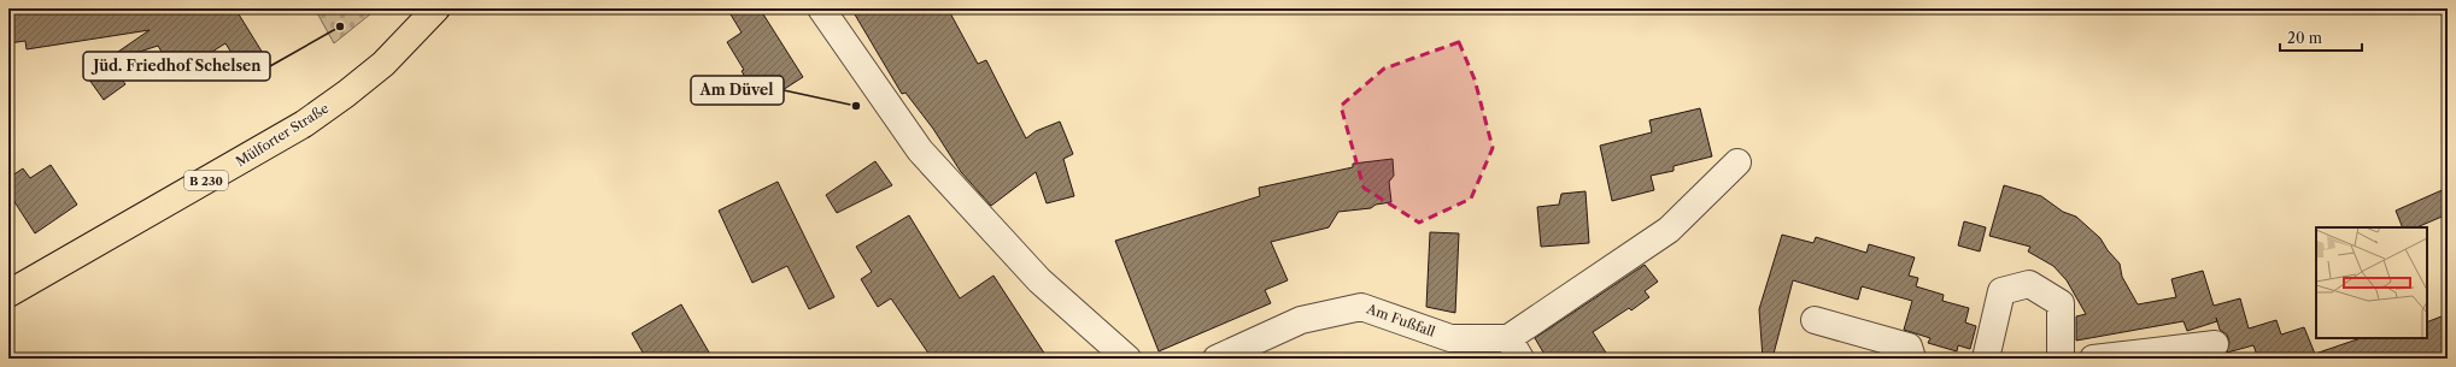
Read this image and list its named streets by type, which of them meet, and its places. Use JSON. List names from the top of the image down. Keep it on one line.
{"streets":{"main road":["Mülforter Straße","B 230"],"street":["Am Fußfall"]},"places":["Jüd. Friedhof Schelsen","Am Düvel"],"scale_bar":"20 m"}
